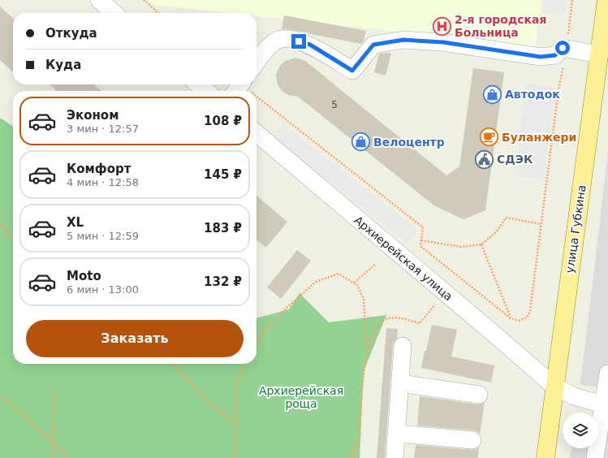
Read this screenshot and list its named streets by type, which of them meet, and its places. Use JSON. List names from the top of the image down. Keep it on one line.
{"streets":{"main road":["улица Губкина"],"street":["Архиерейская улица"]},"crossings":[["улица Губкина","Архиерейская улица"]],"parks":["Архиерейская роща"],"places":{"hospital":["2-я городская Больница"],"shop":["Автодок","Велоцентр"],"cafe":["Буланжери"],"public building":["СДЭК"]},"house_numbers":["5"],"page":{"banner":["Откуда","Куда"],"list":[{"name":"Эконом","note":"3 мин · 12:57","value":"108 ₽"},{"name":"Комфорт","note":"4 мин · 12:58","value":"145 ₽"},{"name":"XL","note":"5 мин · 12:59","value":"183 ₽"},{"name":"Moto","note":"6 мин · 13:00","value":"132 ₽"}],"buttons":"Заказать"}}
